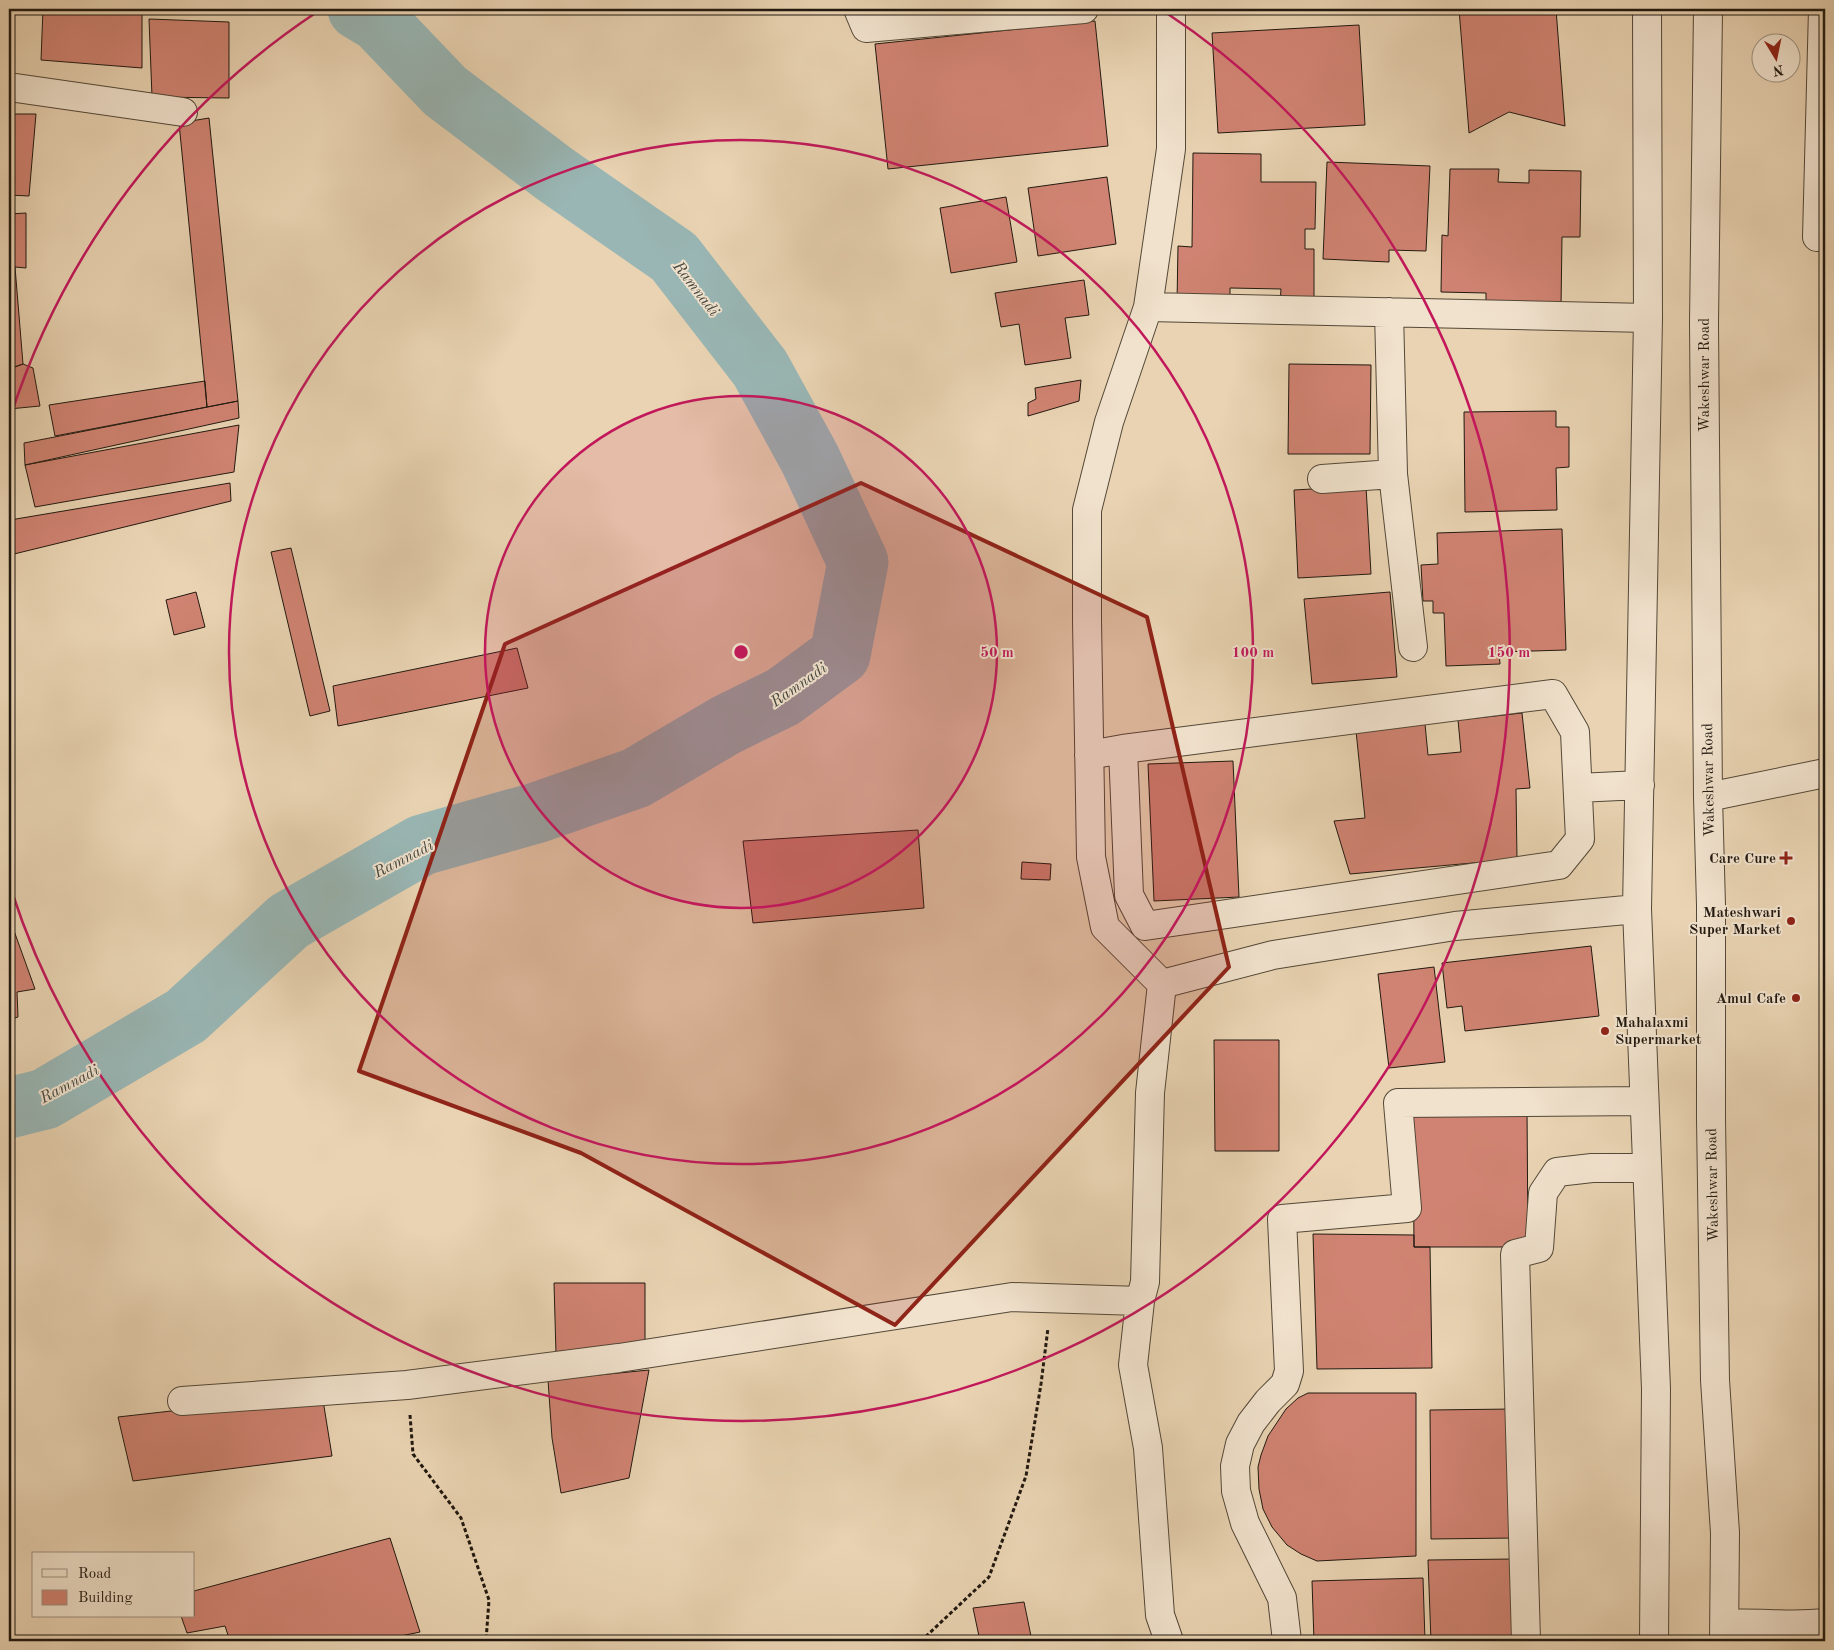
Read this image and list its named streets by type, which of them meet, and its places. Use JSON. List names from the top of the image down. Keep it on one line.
{"streets":{"street":["Wakeshwar Road"]},"water":["Ramnadi"],"places":{"health":["Care Cure"],"other":["Mateshwari Super Market","Amul Cafe","Mahalaxmi Supermarket"]},"legend":["Road","Building"],"north":"bottom","rings":["50 m","100 m","150 m"]}
